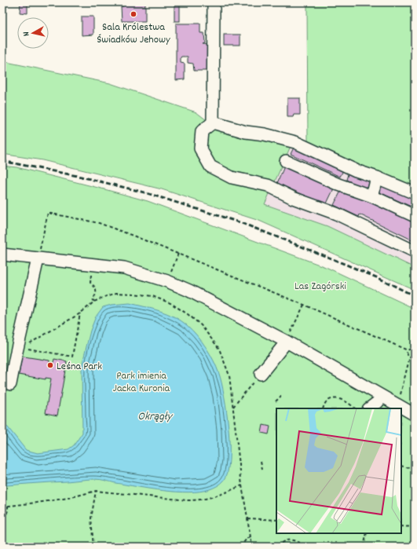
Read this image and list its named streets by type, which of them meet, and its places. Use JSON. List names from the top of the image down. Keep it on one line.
{"water":["Okrągły"],"parks":["Las Zagórski","Park imienia Jacka Kuronia"],"places":["Sala Królestwa Świadków Jehowy","Leśna Park"],"north":"left"}
